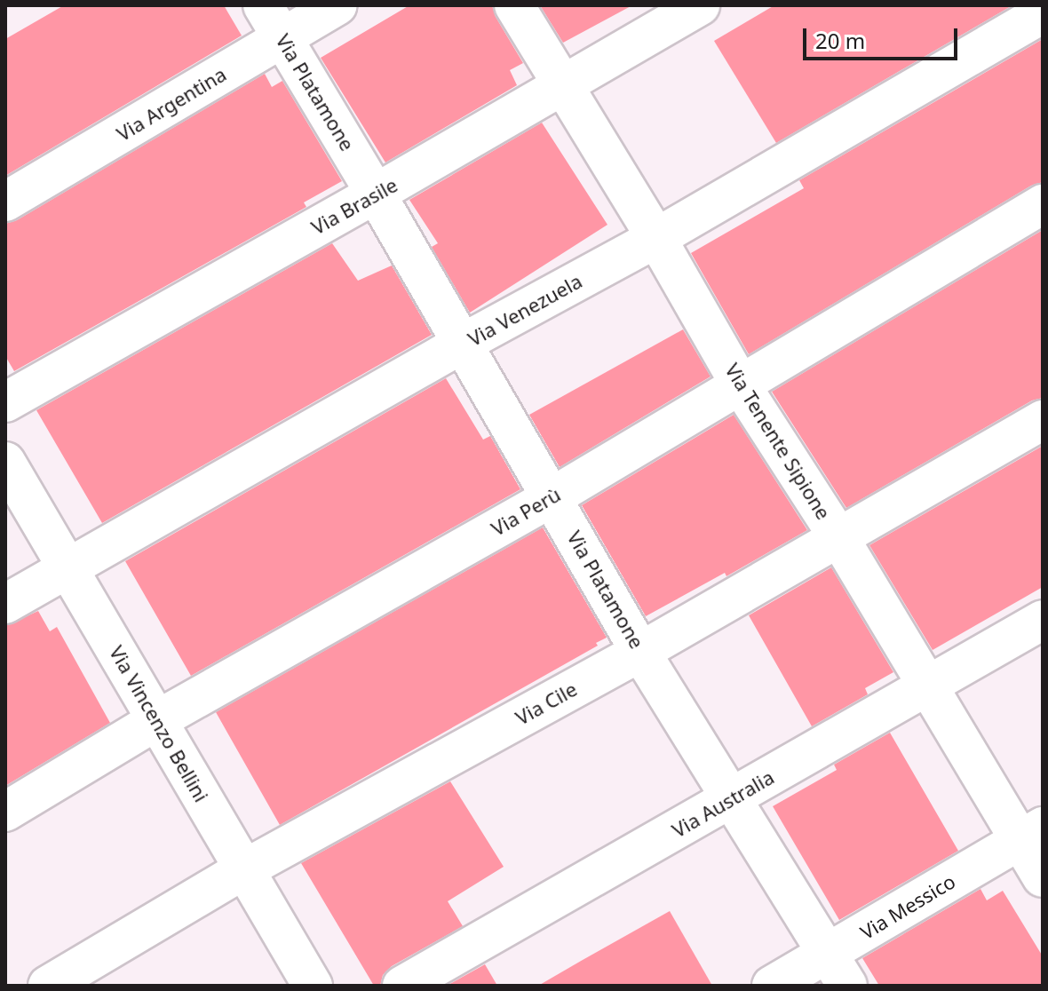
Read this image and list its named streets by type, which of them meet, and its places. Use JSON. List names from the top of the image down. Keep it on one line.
{"streets":{"street":["Via Platamone","Via Argentina","Via Brasile","Via Venezuela","Via Tenente Sipione","Via Perù","Via Cile","Via Vincenzo Bellini","Via Australia","Via Messico"]},"crossings":[["Via Platamone","Via Argentina"],["Via Platamone","Via Brasile"],["Via Platamone","Via Venezuela"],["Via Platamone","Via Perù"],["Via Platamone","Via Cile"],["Via Platamone","Via Australia"],["Via Platamone","Via Messico"],["Via Brasile","Via Tenente Sipione"],["Via Venezuela","Via Tenente Sipione"],["Via Venezuela","Via Vincenzo Bellini"],["Via Tenente Sipione","Via Perù"],["Via Tenente Sipione","Via Cile"],["Via Tenente Sipione","Via Australia"],["Via Tenente Sipione","Via Messico"],["Via Perù","Via Vincenzo Bellini"],["Via Cile","Via Vincenzo Bellini"]],"scale_bar":"20 m"}
